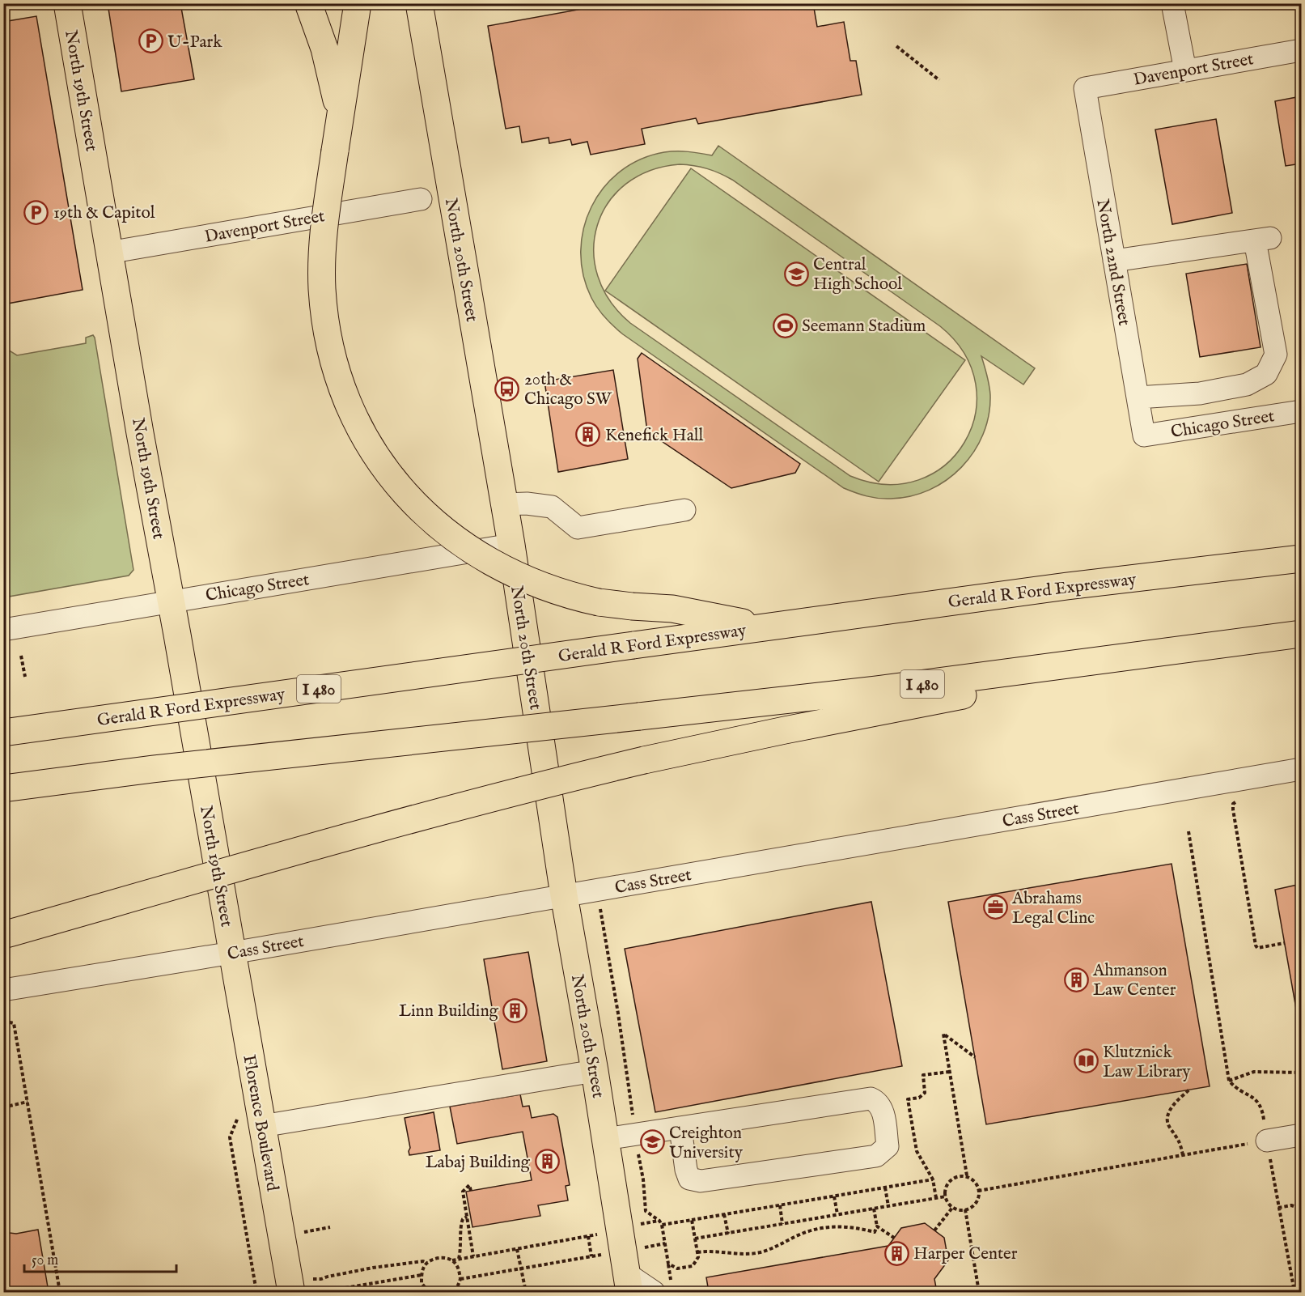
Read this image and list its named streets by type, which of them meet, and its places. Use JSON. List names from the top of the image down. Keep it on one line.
{"streets":{"main road":["North 19th Street","North 20th Street","Gerald R Ford Expressway","I 480","Florence Boulevard"],"street":["Davenport Street","North 22nd Street","Chicago Street","Cass Street"]},"crossings":[["Davenport Street","North 19th Street"],["Davenport Street","North 22nd Street"],["North 19th Street","Chicago Street"],["North 19th Street","Cass Street"],["North 19th Street","Florence Boulevard"],["North 20th Street","Chicago Street"],["North 20th Street","Cass Street"],["North 22nd Street","Chicago Street"],["Cass Street","Florence Boulevard"]],"places":{"parking":["U-Park","19th & Capitol"],"school or university":["Central High School","Creighton University"],"sports":["Seemann Stadium"],"bus stop":["20th & Chicago SW"],"building":["Kenefick Hall","Ahmanson Law Center","Linn Building","Labaj Building","Harper Center"],"office":["Abrahams Legal Clinc"],"library":["Klutznick Law Library"]},"scale_bar":"50 m"}
